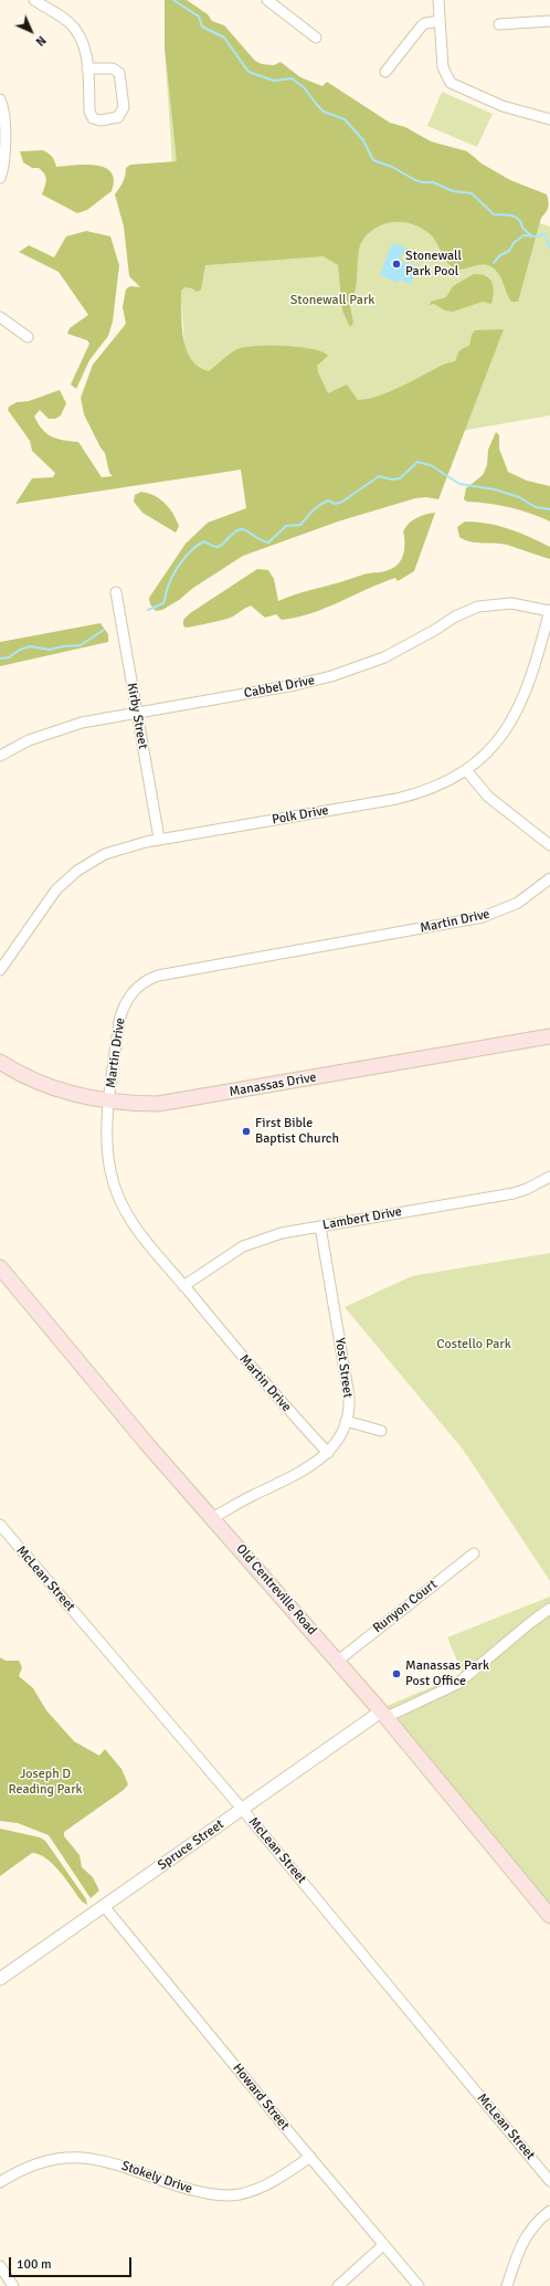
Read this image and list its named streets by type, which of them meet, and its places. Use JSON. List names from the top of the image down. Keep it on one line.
{"streets":{"main road":["Manassas Drive","Old Centreville Road"],"street":["Cabbel Drive","Kirby Street","Polk Drive","Martin Drive","Lambert Drive","Yost Street","McLean Street","Runyon Court","Spruce Street","Howard Street","Stokely Drive"]},"crossings":[["Cabbel Drive","Kirby Street"],["Cabbel Drive","Polk Drive"],["Kirby Street","Polk Drive"],["Martin Drive","Manassas Drive"],["Martin Drive","Lambert Drive"],["Martin Drive","Yost Street"],["Lambert Drive","Yost Street"],["Yost Street","Old Centreville Road"],["McLean Street","Spruce Street"],["Old Centreville Road","Runyon Court"],["Old Centreville Road","Spruce Street"],["Spruce Street","Howard Street"],["Howard Street","Stokely Drive"]],"parks":["Stonewall Park","Costello Park","Joseph D Reading Park"],"places":["Stonewall Park Pool","First Bible Baptist Church","Manassas Park Post Office"],"scale_bar":"100 m","north":"bottom right"}
